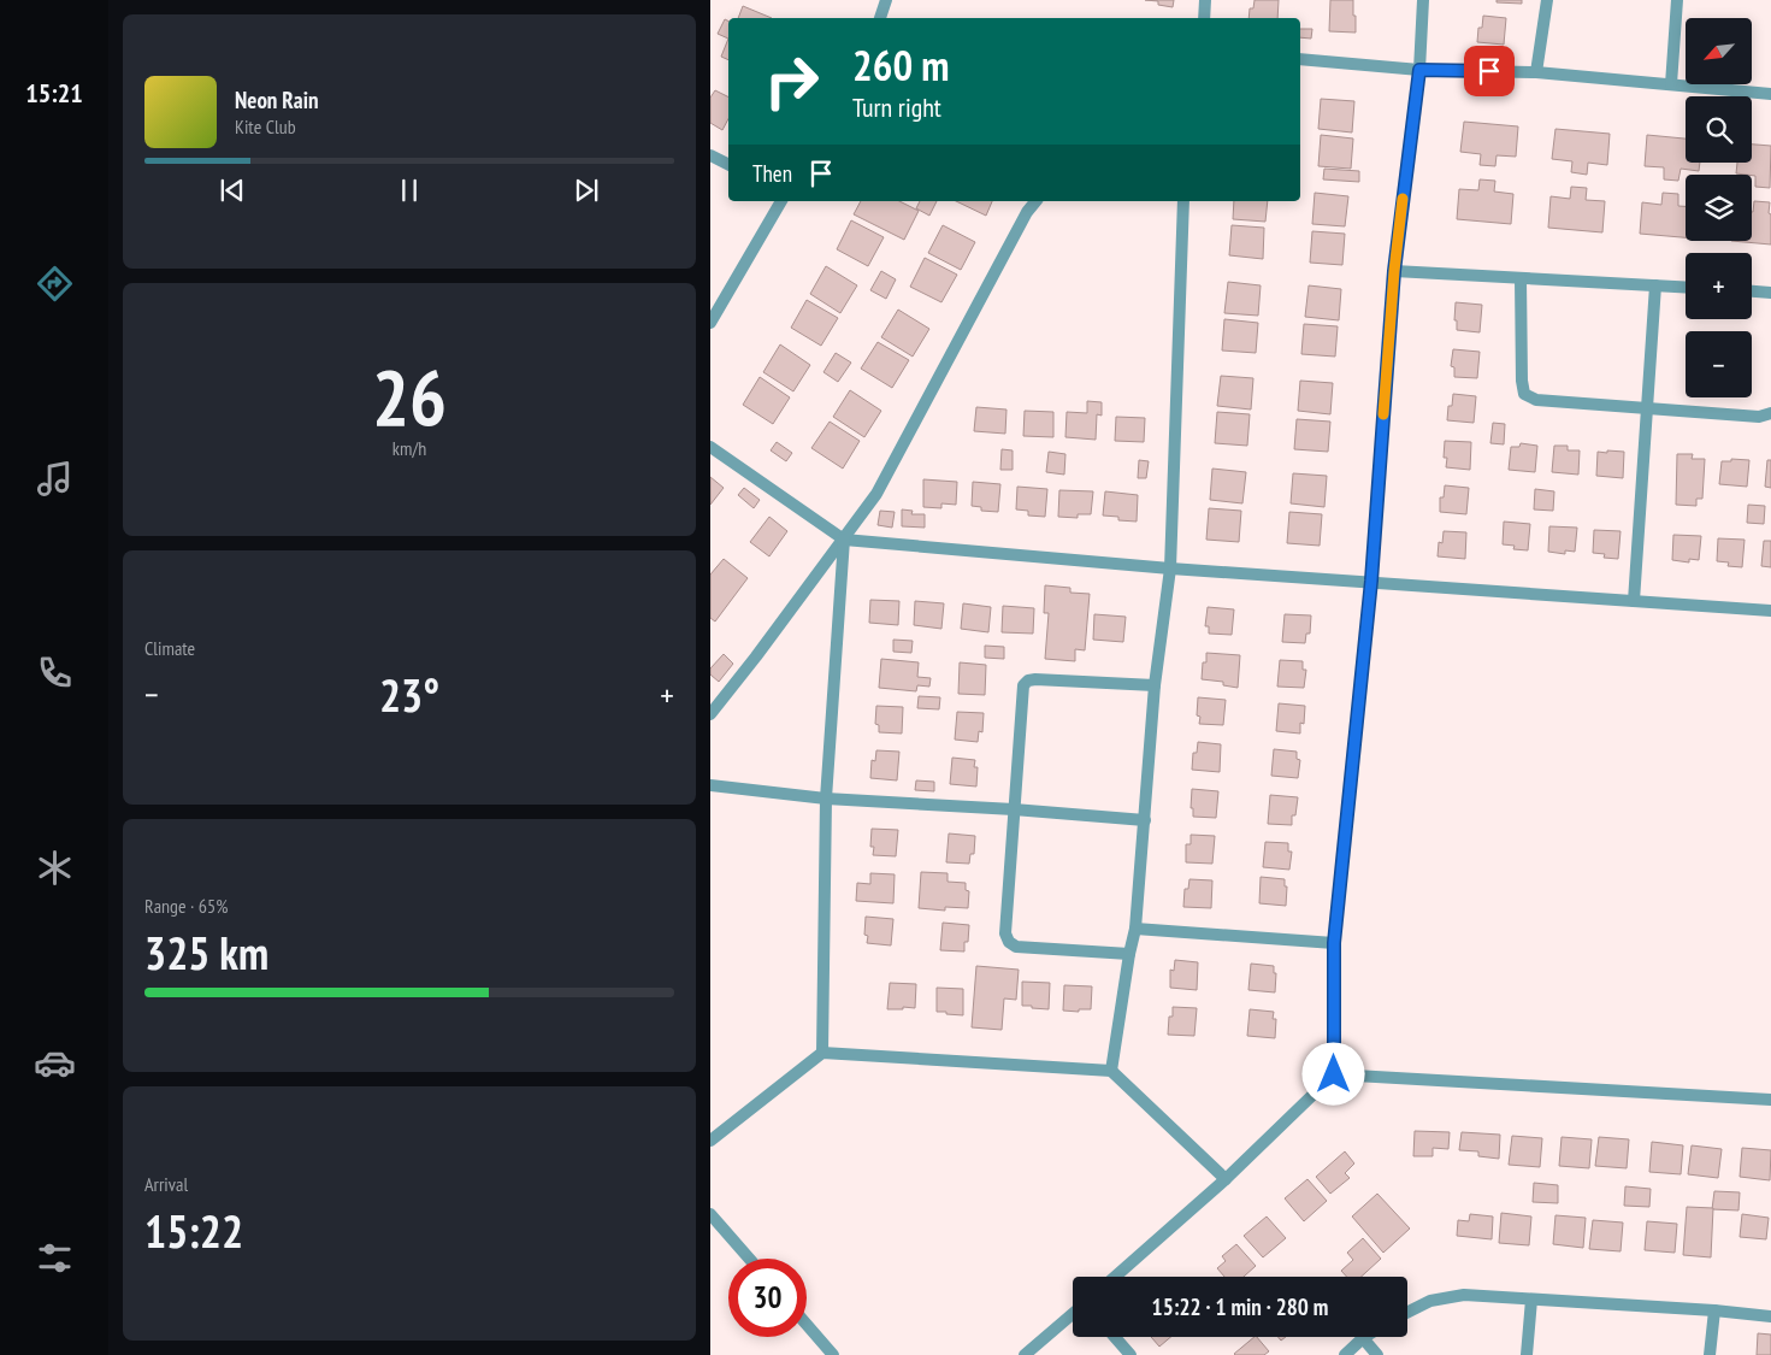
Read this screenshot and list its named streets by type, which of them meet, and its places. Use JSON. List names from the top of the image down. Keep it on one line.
{"north":"bottom left","page":{"tabs":"15:21","map_buttons":["+","−"],"turn":["260 m","Turn right"],"song":["Neon Rain","Kite Club"],"then":"Then","tile":[["26","km/h"],"Climate",["Range · 65%","325 km"],["Arrival","15:22"]],"heat":["−","23°","+"],"limit":"30","trip":"15:22 · 1 min · 280 m"}}
